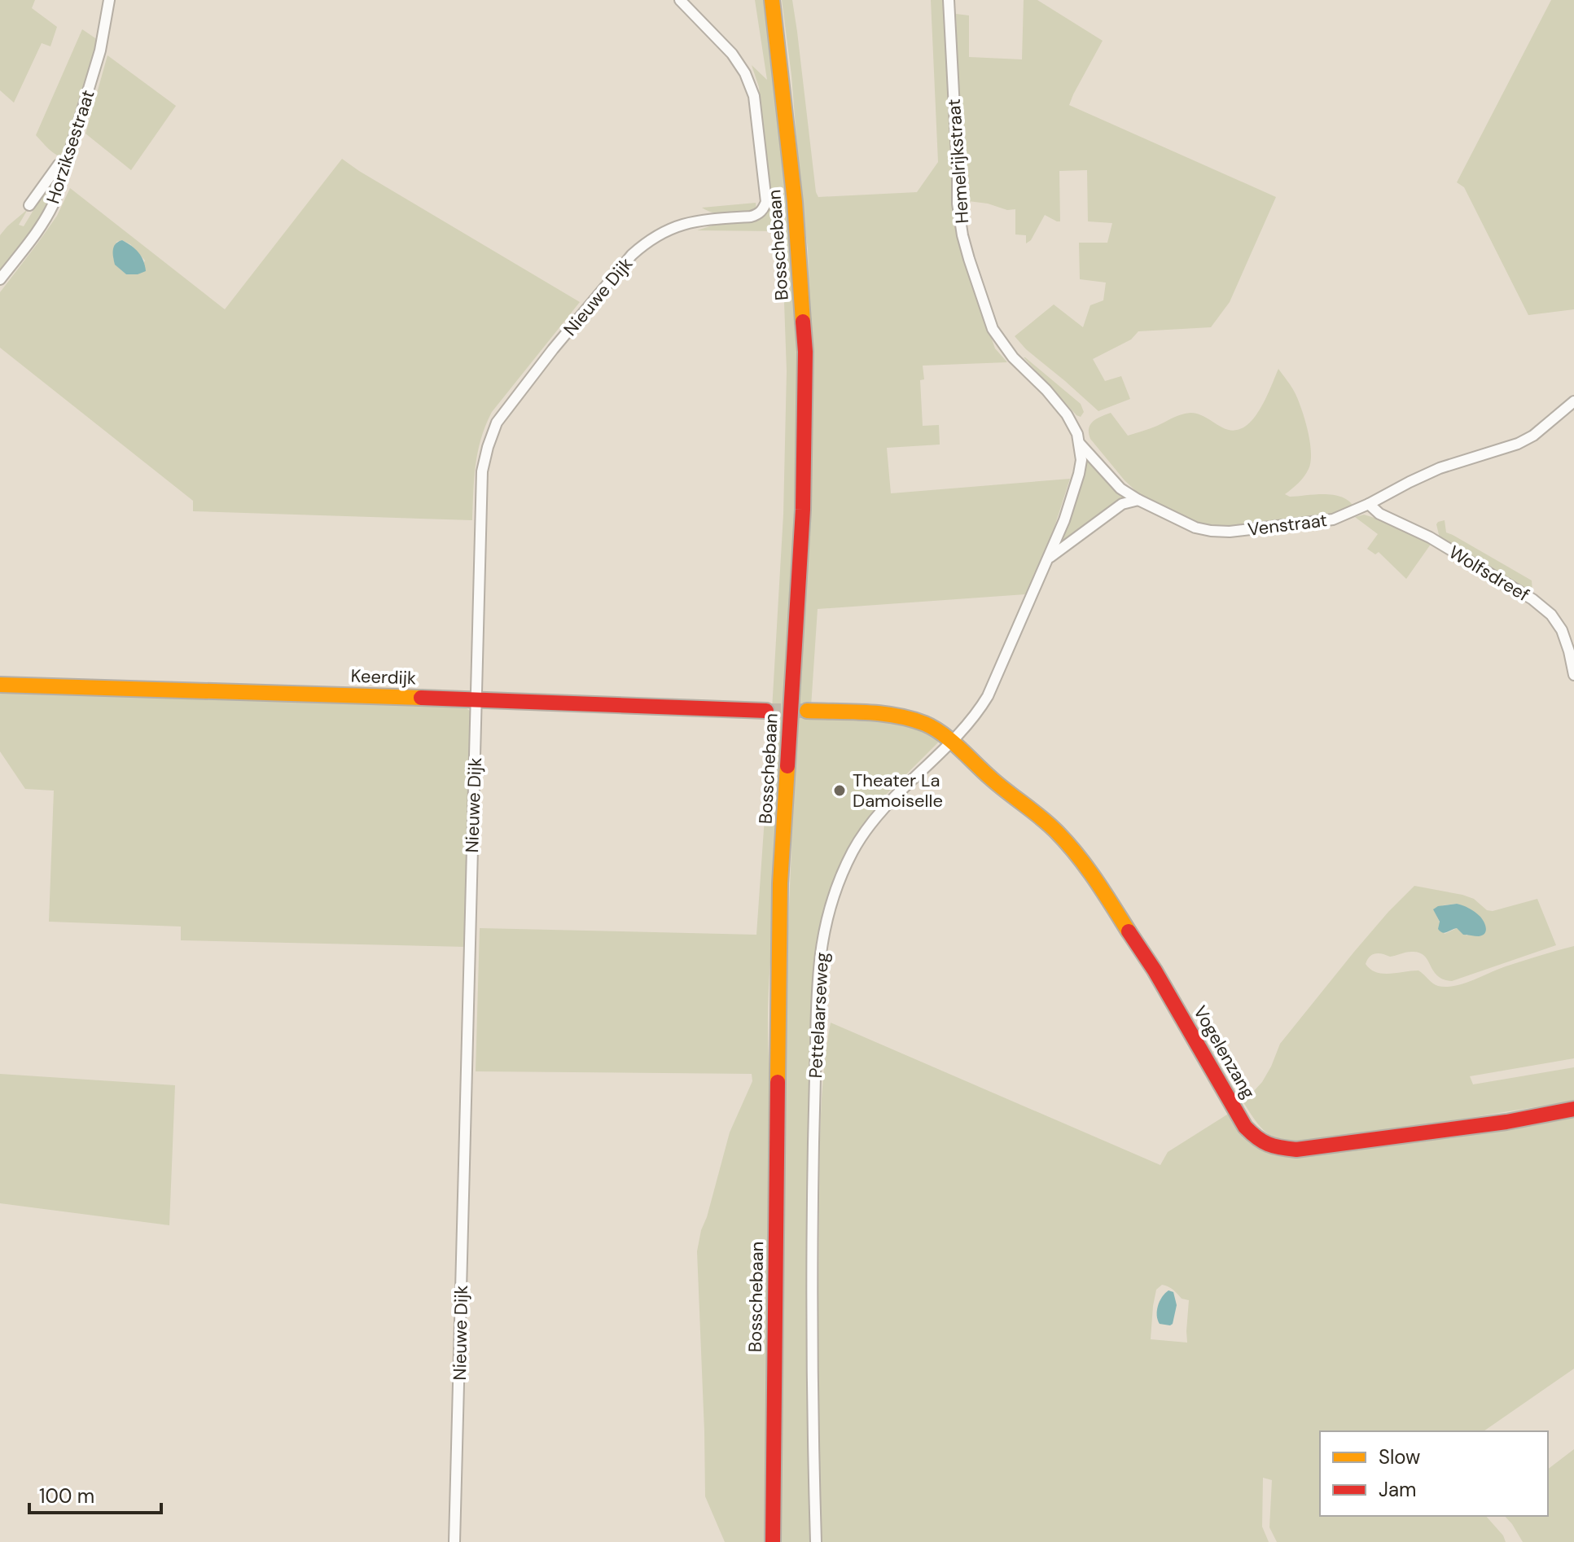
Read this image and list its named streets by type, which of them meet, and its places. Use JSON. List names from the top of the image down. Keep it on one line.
{"streets":{"street":["Horziksestraat","Hemelrijkstraat","Bosschebaan","Nieuwe Dijk","Venstraat","Wolfsdreef","Keerdijk","Pettelaarseweg","Vogelenzang"]},"crossings":[["Hemelrijkstraat","Venstraat"],["Hemelrijkstraat","Pettelaarseweg"],["Nieuwe Dijk","Keerdijk"],["Venstraat","Wolfsdreef"],["Venstraat","Pettelaarseweg"],["Pettelaarseweg","Vogelenzang"]],"places":["Theater La Damoiselle"],"legend":["Slow","Jam"],"scale_bar":"100 m"}
